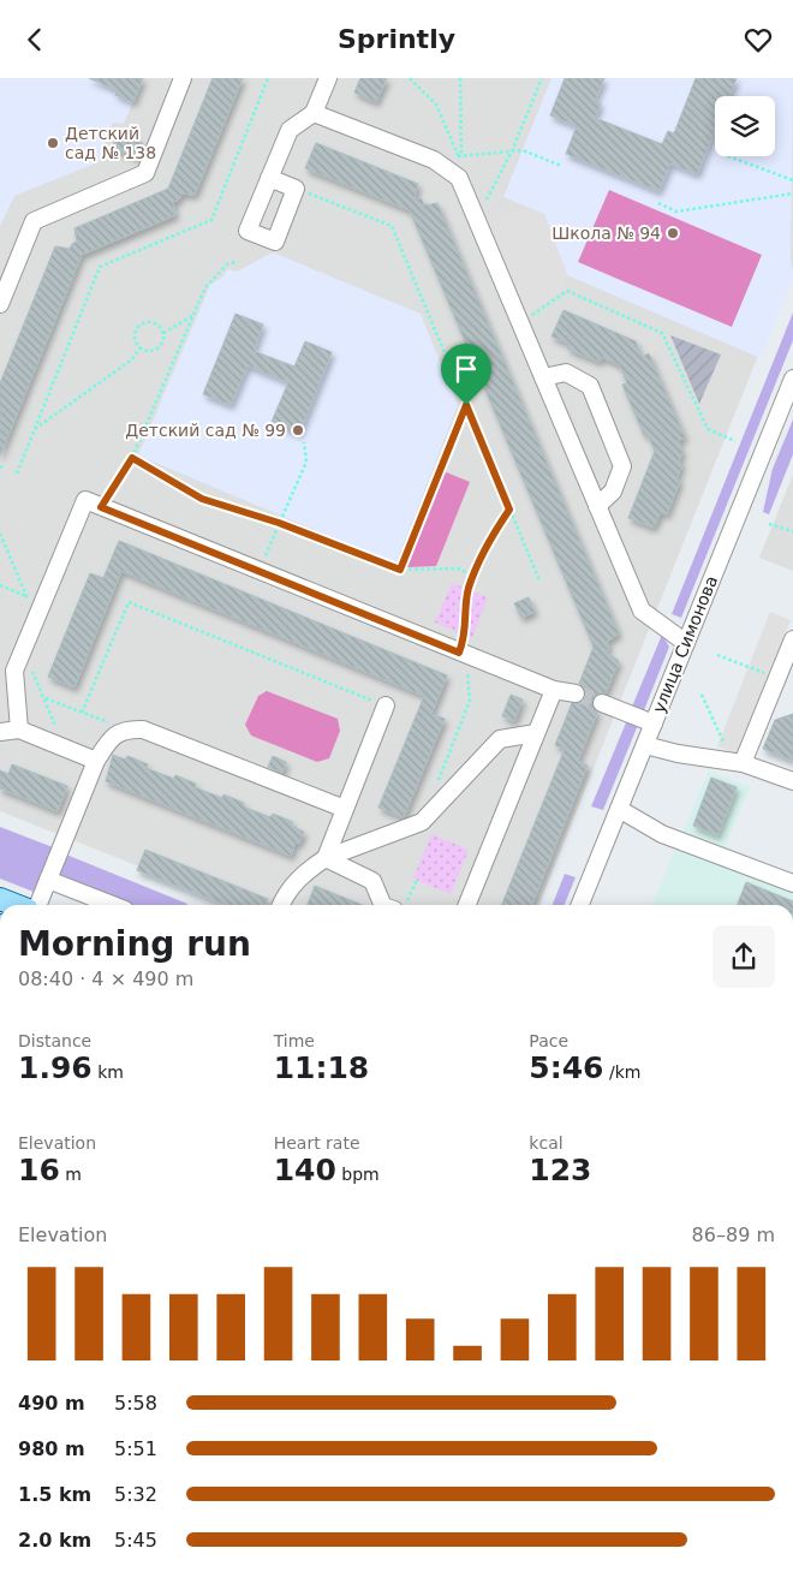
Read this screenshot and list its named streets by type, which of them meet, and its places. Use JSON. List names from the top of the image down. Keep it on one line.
{"streets":{"street":["улица Симонова"]},"places":["Детский сад № 138","Школа № 94","Детский сад № 99"],"page":{"header":"Sprintly","heading":["Morning run","08:40 · 4 × 490 m"],"stats":[["Distance","1.96 km"],["Time","11:18"],["Pace","5:46 /km"],["Elevation","16 m"],["Heart rate","140 bpm"],["kcal","123"]],"chart":["Elevation","86–89 m"],"list":[{"name":"490 m","note":"5:58"},{"name":"980 m","note":"5:51"},{"name":"1.5 km","note":"5:32"},{"name":"2.0 km","note":"5:45"}]}}
